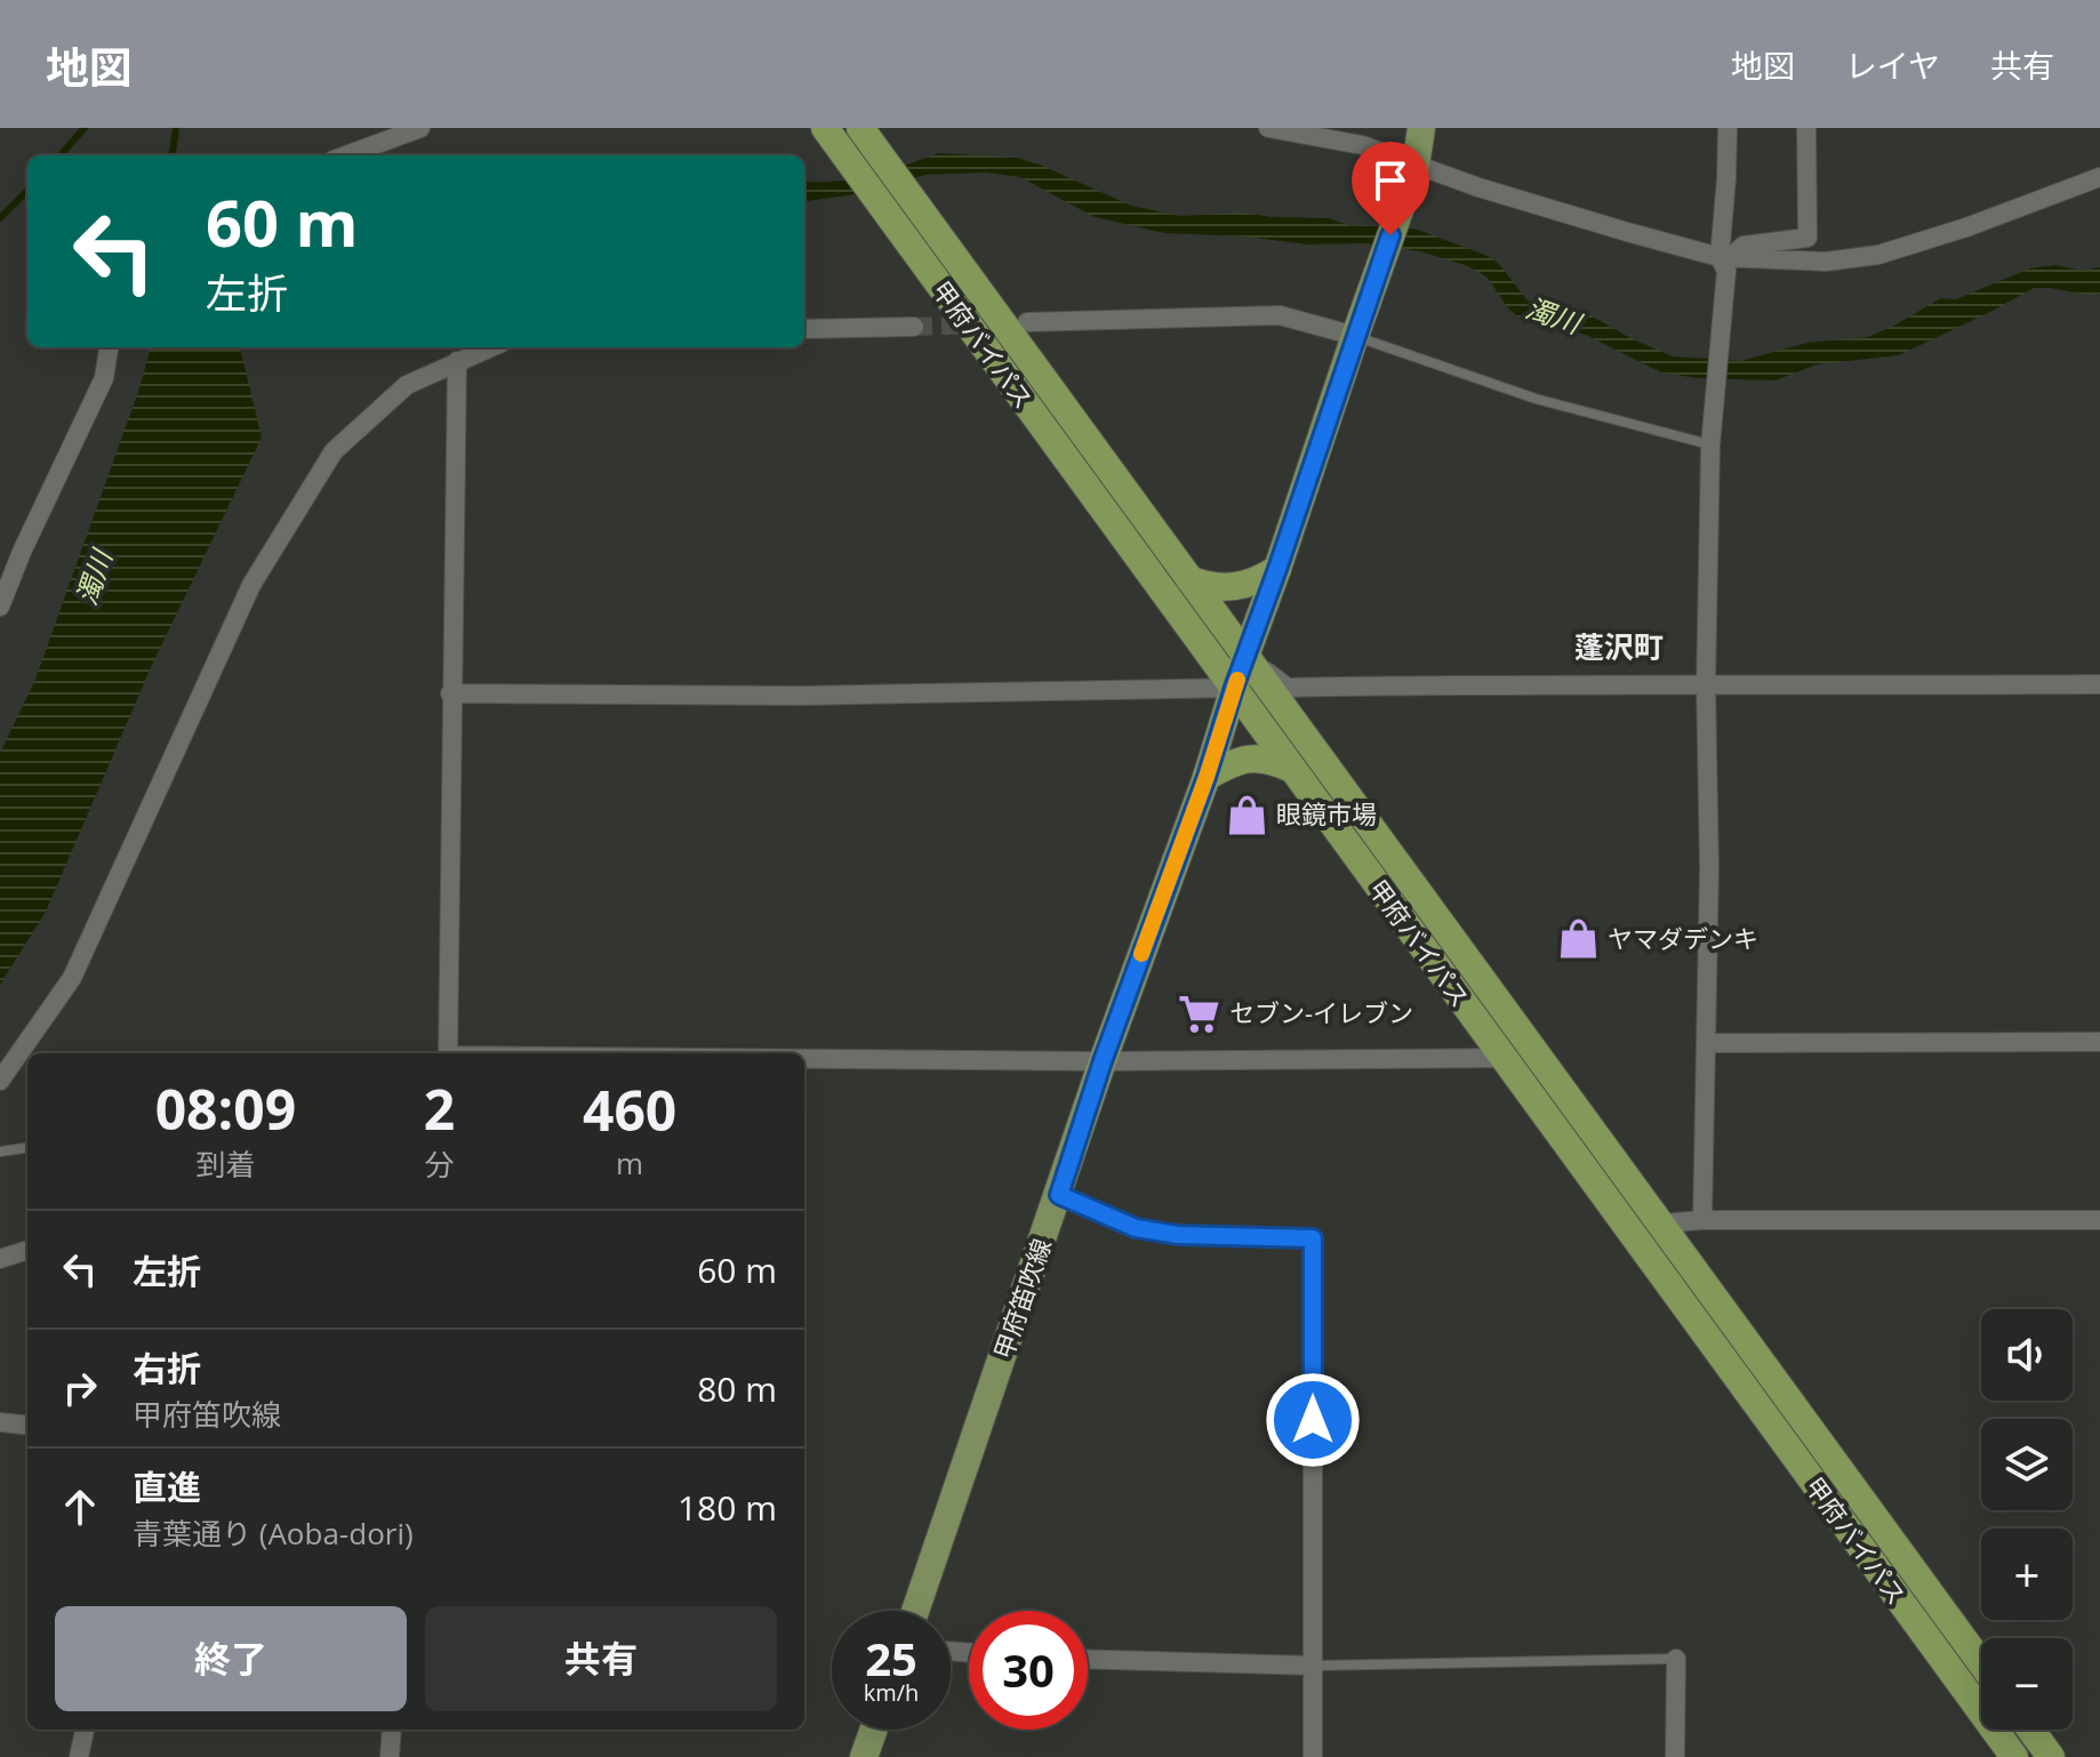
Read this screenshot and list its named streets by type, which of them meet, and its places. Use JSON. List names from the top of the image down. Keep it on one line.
{"streets":{"highway":["甲府バイパス"],"main road":["甲府笛吹線"]},"crossings":[["甲府バイパス","甲府笛吹線"]],"districts":["蓬沢町"],"water":["濁川"],"places":{"shop":["眼鏡市場","ヤマダデンキ"],"supermarket":["セブン-イレブン"]},"page":{"header":"地図","nav":["地図","レイヤ","共有"],"turn":["60 m","左折"],"eta":["08:09","到着","2","分","460","m"],"list":[{"name":"左折","value":"60 m"},{"name":"右折","note":"甲府笛吹線","value":"80 m"},{"name":"直進","note":"青葉通り (Aoba-dori)","value":"180 m"}],"map_buttons":["+","−"],"buttons":["終了","共有"],"speed":"25 km/h","limit":"30"}}
